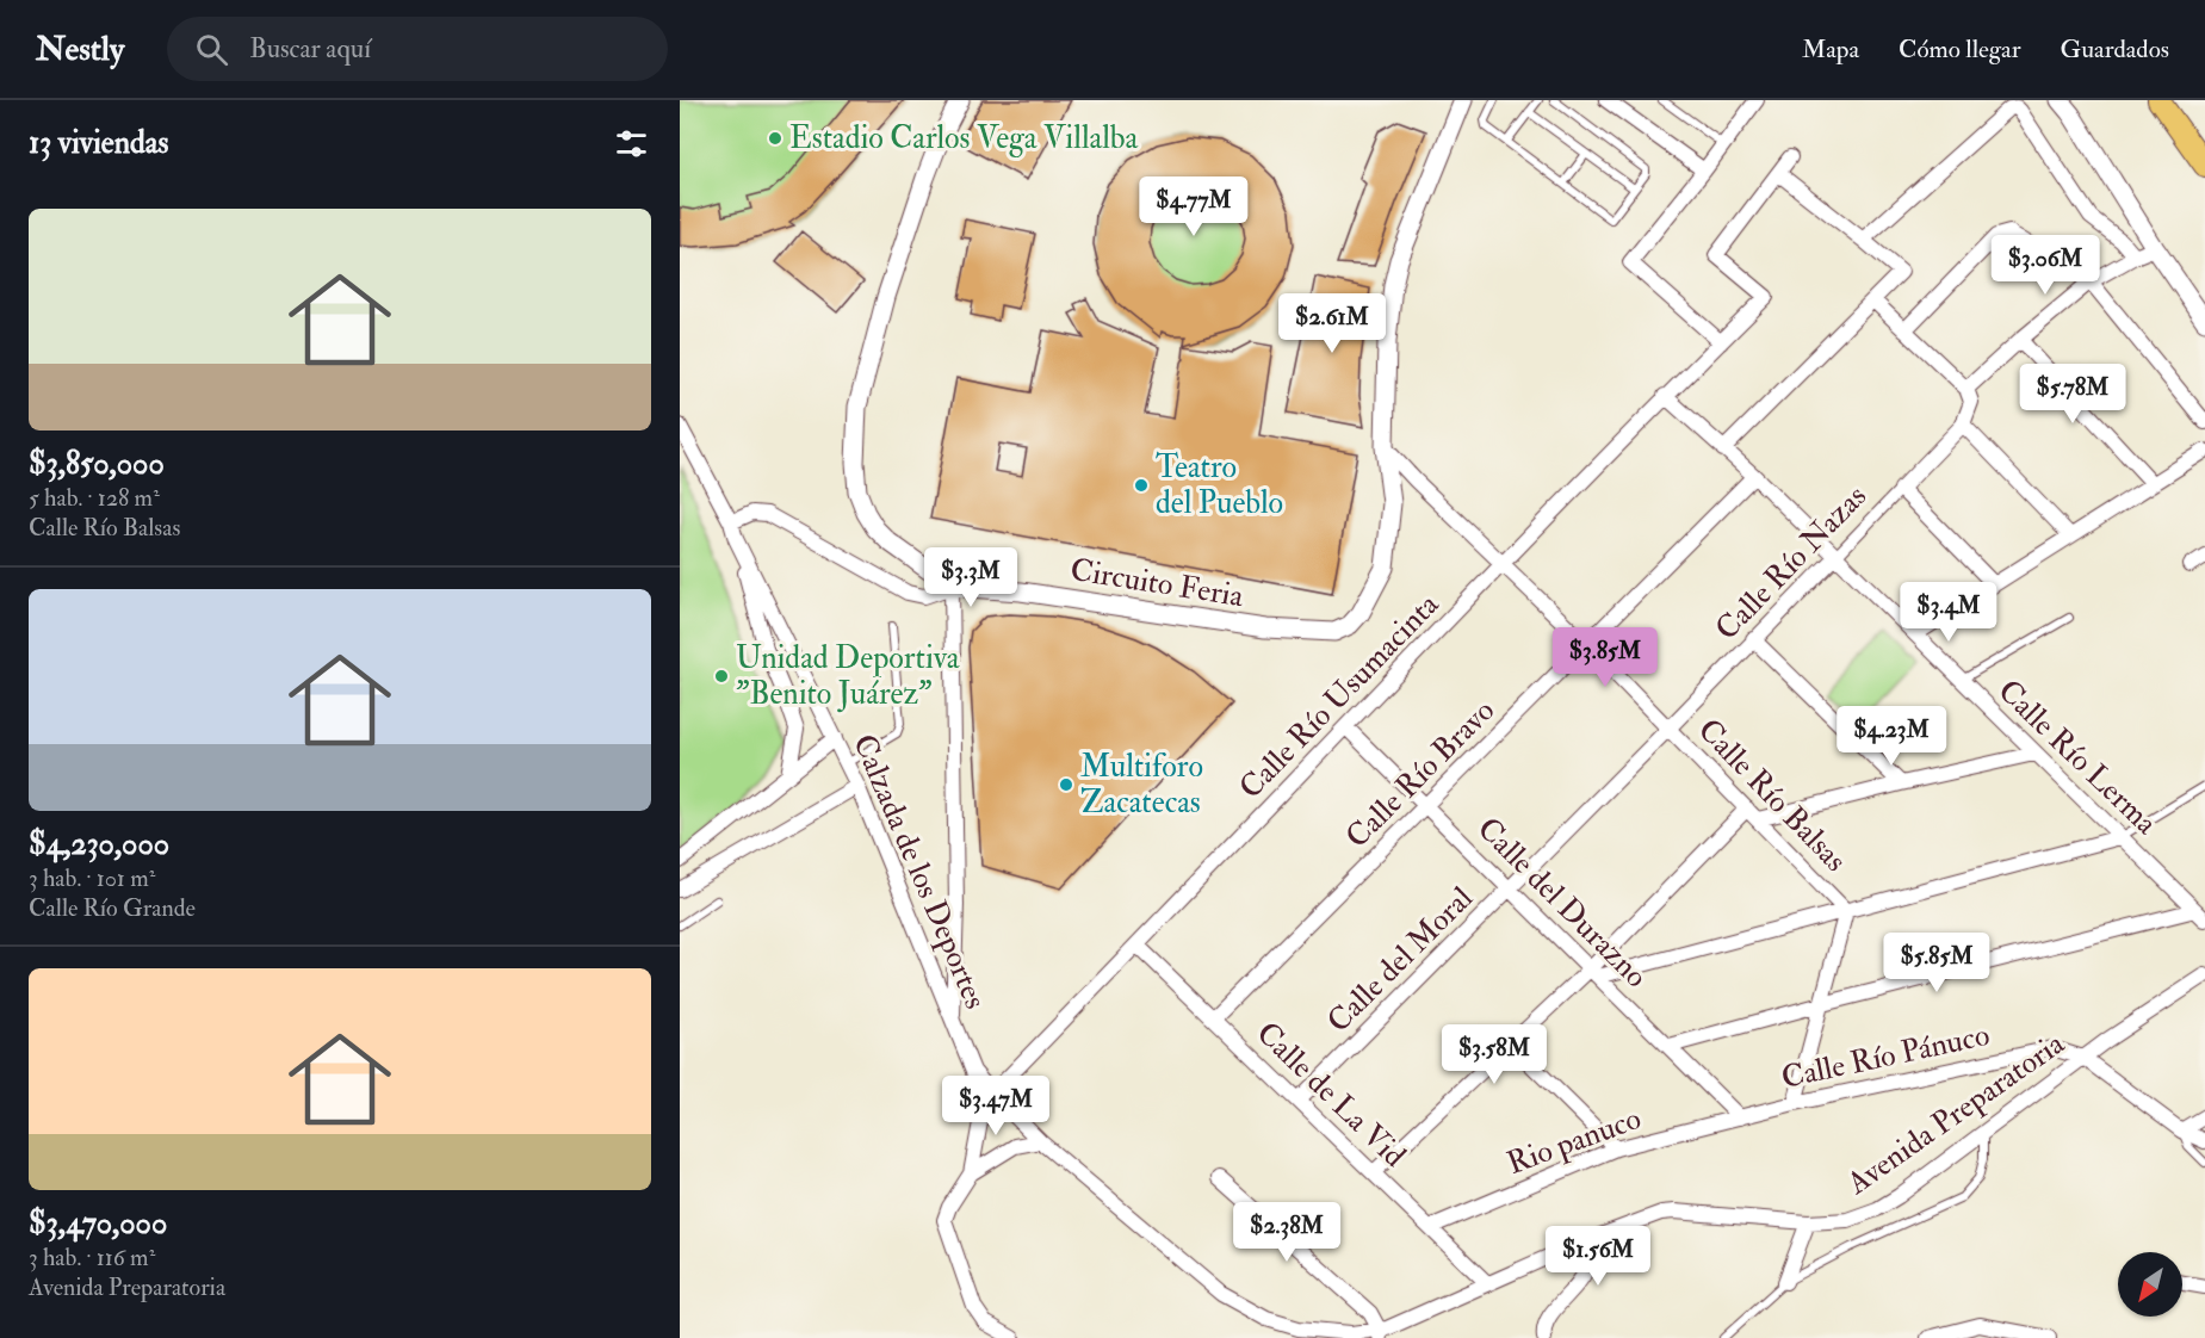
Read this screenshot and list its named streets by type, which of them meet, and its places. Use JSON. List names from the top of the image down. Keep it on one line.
{"streets":{"street":["Calle Río Nazas","Circuito Feria","Calle Río Usumacinta","Calle Río Lerma","Calle Río Bravo","Calle Río Balsas","Calzada de los Deportes","Calle del Durazno","Calle del Moral","Calle Río Pánuco","Calle de La Vid","Avenida Preparatoria","Rio panuco"]},"crossings":[["Calle Río Nazas","Calle Río Lerma"],["Calle Río Nazas","Calle Río Balsas"],["Calle Río Nazas","Calle del Durazno"],["Calle Río Nazas","Calle del Moral"],["Circuito Feria","Calle Río Balsas"],["Calle Río Usumacinta","Calle Río Lerma"],["Calle Río Usumacinta","Calle Río Balsas"],["Calle Río Usumacinta","Calle del Durazno"],["Calle Río Usumacinta","Calle de La Vid"],["Calle Río Usumacinta","Avenida Preparatoria"],["Calle Río Lerma","Calle Río Bravo"],["Calle Río Bravo","Calle Río Balsas"],["Calle Río Bravo","Calle del Durazno"],["Calle Río Bravo","Calle de La Vid"],["Calzada de los Deportes","Avenida Preparatoria"],["Calle del Durazno","Calle del Moral"],["Calle del Durazno","Calle Río Pánuco"],["Calle del Durazno","Rio panuco"],["Calle del Moral","Calle de La Vid"],["Calle Río Pánuco","Avenida Preparatoria"],["Calle Río Pánuco","Rio panuco"],["Calle de La Vid","Avenida Preparatoria"],["Calle de La Vid","Rio panuco"]],"places":["Estadio Carlos Vega Villalba","Teatro del Pueblo","Unidad Deportiva \"Benito Juárez\"","Multiforo Zacatecas"],"north":"bottom left","page":{"header":"Nestly","search":"Buscar aquí","nav":["Mapa","Cómo llegar","Guardados"],"heading":"13 viviendas","price":["$4.77M","$3.06M","$2.61M","$5.78M","$3.3M","$3.4M","$3.85M","$4.23M","$5.85M","$3.58M","$3.47M","$2.38M","$1.56M"],"list":[{"name":"$3,850,000","note":"5 hab. · 128 m² · Calle Río Balsas"},{"name":"$4,230,000","note":"3 hab. · 101 m² · Calle Río Grande"},{"name":"$3,470,000","note":"3 hab. · 116 m² · Avenida Preparatoria"}]}}
